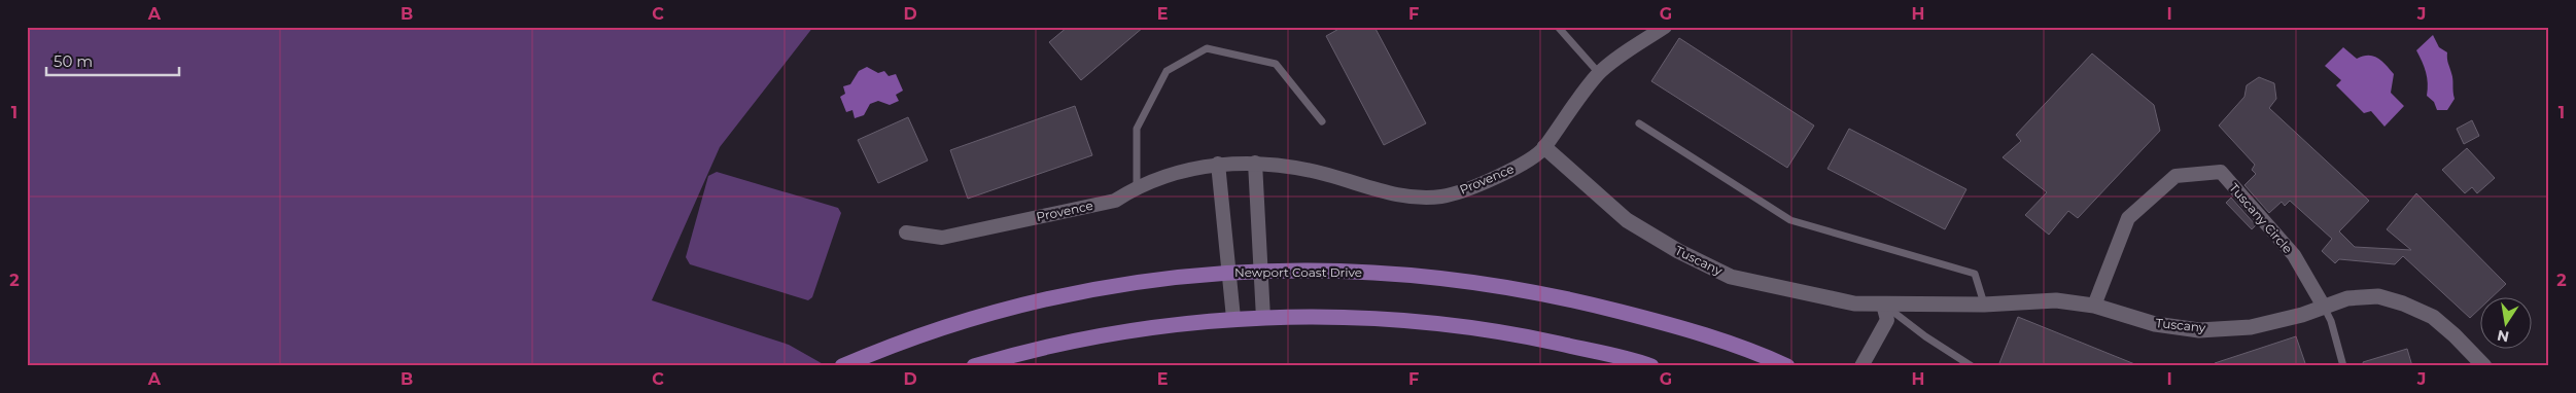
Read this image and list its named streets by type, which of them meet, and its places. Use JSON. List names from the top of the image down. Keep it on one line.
{"streets":{"main road":["Newport Coast Drive"],"street":["Provence","Tuscany Circle","Tuscany"]},"crossings":[["Provence","Tuscany"],["Tuscany Circle","Tuscany"]],"scale_bar":"50 m","north":"bottom","grid":{"columns":["A","B","C","D","E","F","G","H","I","J"],"rows":["1","2"]}}
